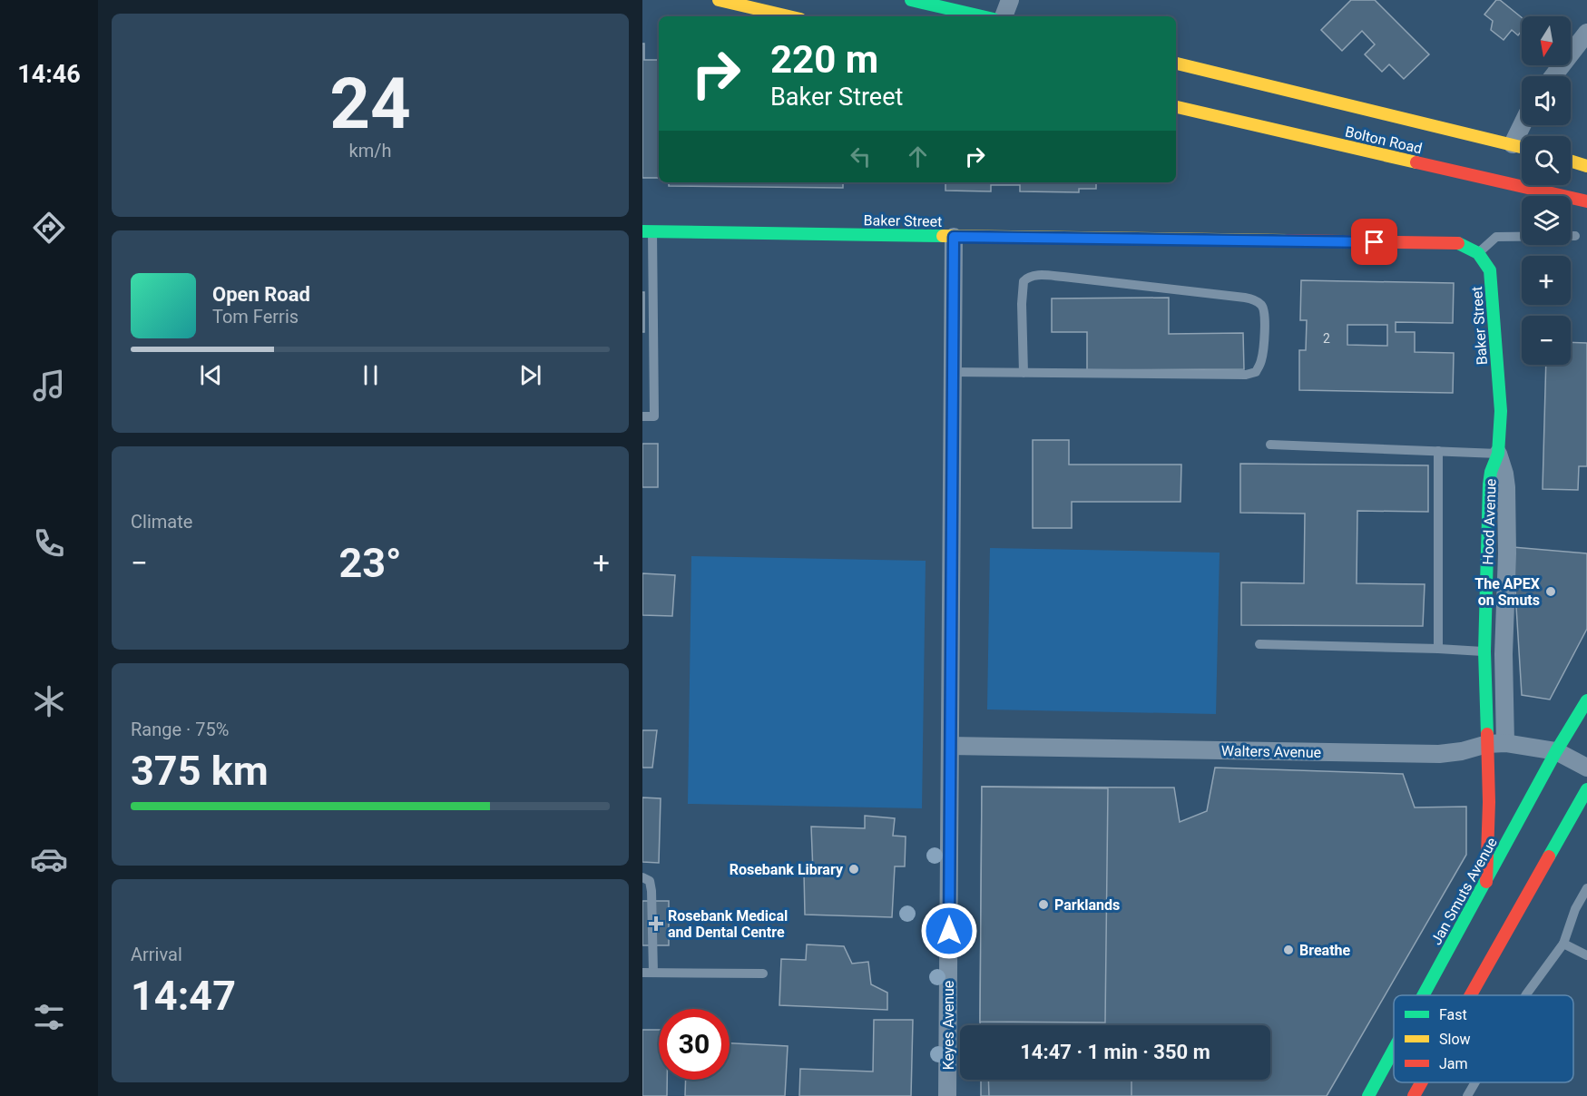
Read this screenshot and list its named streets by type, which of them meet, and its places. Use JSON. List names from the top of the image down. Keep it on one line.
{"streets":{"main road":["Bolton Road","Baker Street","Hood Avenue","Jan Smuts Avenue"],"street":["Walters Avenue","Keyes Avenue"]},"crossings":[["Baker Street","Hood Avenue"],["Baker Street","Keyes Avenue"],["Hood Avenue","Walters Avenue"],["Hood Avenue","Jan Smuts Avenue"],["Walters Avenue","Jan Smuts Avenue"],["Walters Avenue","Keyes Avenue"]],"places":{"other":["The APEX on Smuts","Rosebank Library","Parklands","Breathe"],"health":["Rosebank Medical and Dental Centre"]},"house_numbers":["2"],"legend":["Fast","Slow","Jam"],"north":"bottom","page":{"tabs":"14:46","tile":[["24","km/h"],"Climate",["Range · 75%","375 km"],["Arrival","14:47"]],"map_buttons":["+","−"],"turn":["220 m","Baker Street"],"song":["Open Road","Tom Ferris"],"heat":["−","23°","+"],"limit":"30","trip":"14:47 · 1 min · 350 m"}}
